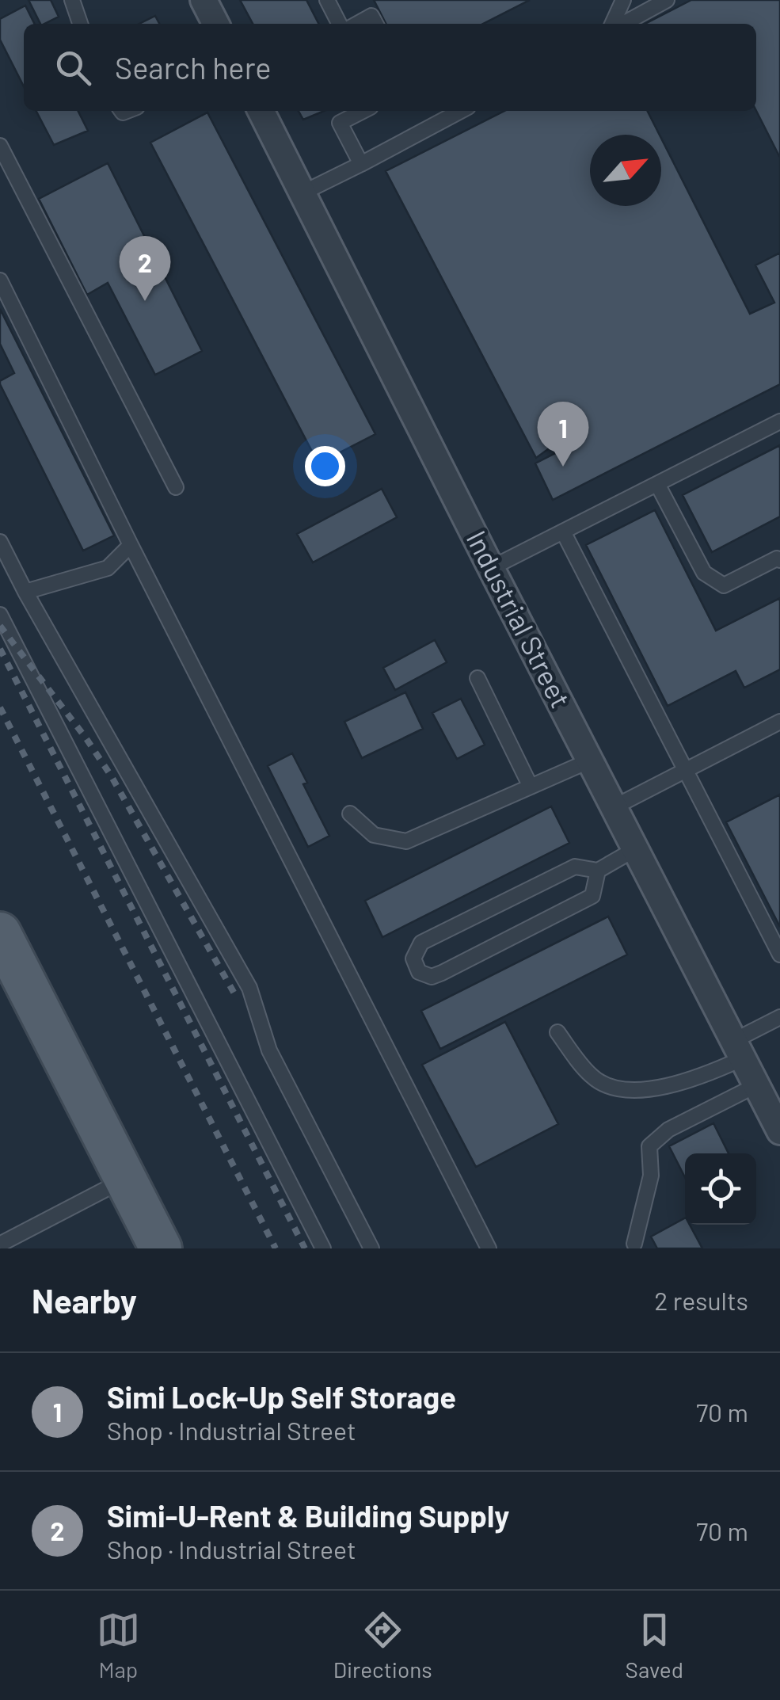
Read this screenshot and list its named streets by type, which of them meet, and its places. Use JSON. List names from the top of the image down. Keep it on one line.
{"streets":{"street":["Industrial Street"]},"north":"top right","page":{"search":"Search here","pins":["2","1"],"heading":["Nearby","2 results"],"list":[{"mark":"1","name":"Simi Lock-Up Self Storage","note":"Shop · Industrial Street","value":"70 m"},{"mark":"2","name":"Simi-U-Rent & Building Supply","note":"Shop · Industrial Street","value":"70 m"}],"nav":["Map","Directions","Saved"]}}
